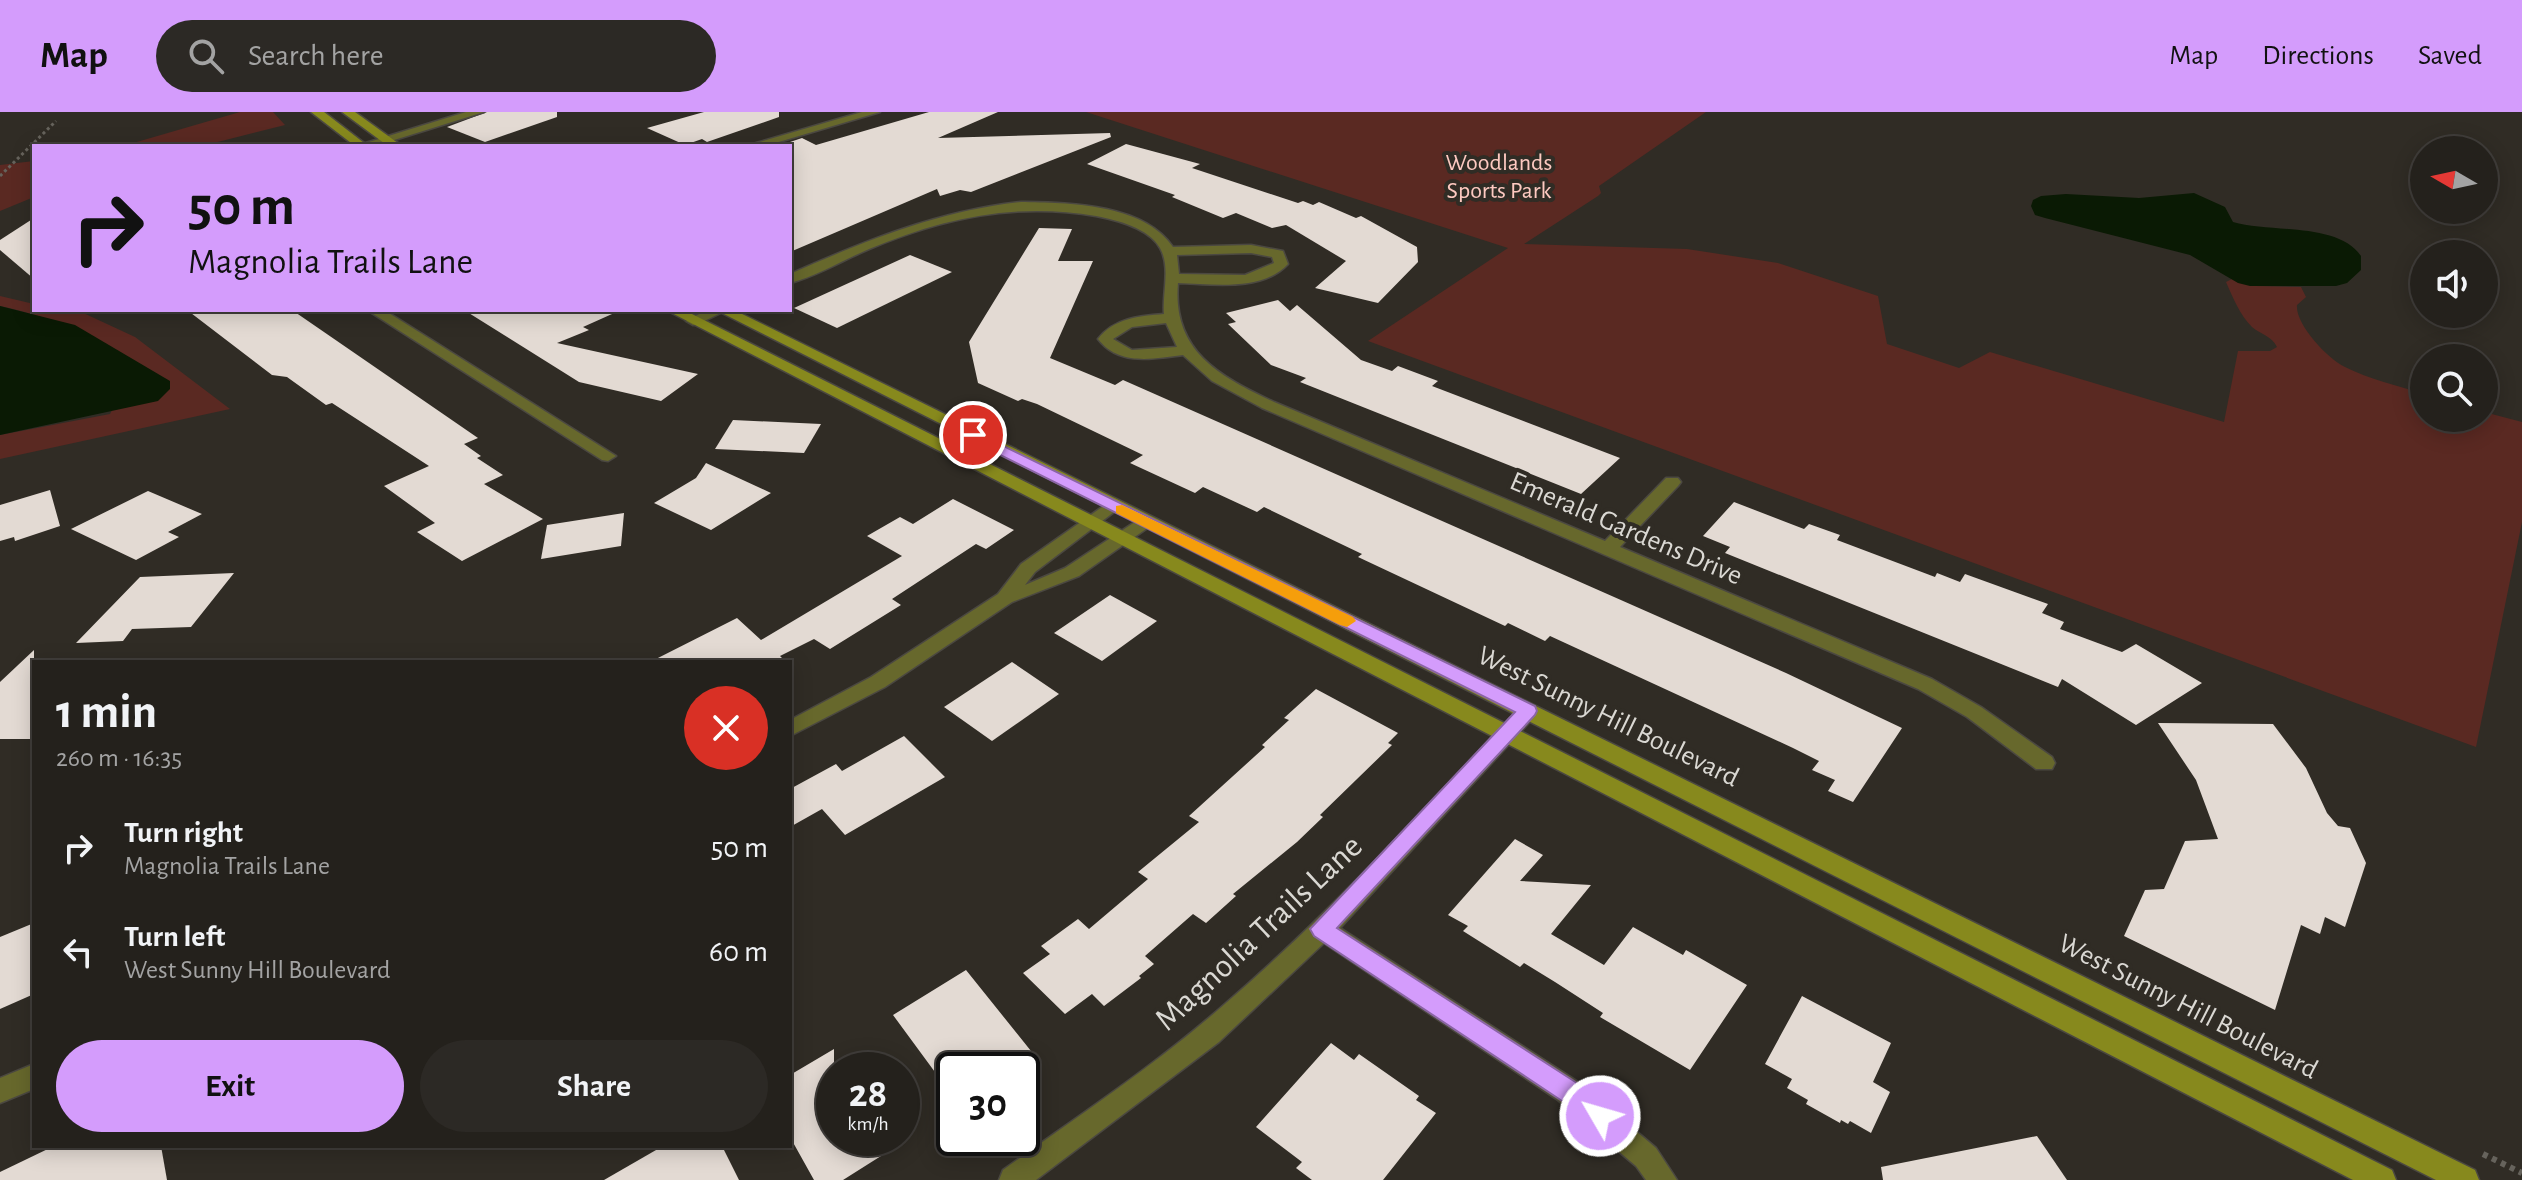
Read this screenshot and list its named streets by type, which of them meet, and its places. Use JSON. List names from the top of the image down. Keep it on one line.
{"streets":{"street":["Emerald Gardens Drive","West Sunny Hill Boulevard","Magnolia Trails Lane"]},"crossings":[["West Sunny Hill Boulevard","Magnolia Trails Lane"]],"parks":["Woodlands Sports Park"],"north":"left","page":{"header":"Map","search":"Search here","nav":["Map","Directions","Saved"],"turn":["50 m","Magnolia Trails Lane"],"heading":["1 min","260 m · 16:35"],"list":[{"name":"Turn right","note":"Magnolia Trails Lane","value":"50 m"},{"name":"Turn left","note":"West Sunny Hill Boulevard","value":"60 m"}],"buttons":["Exit","Share"],"speed":"28 km/h","limit":"30"}}
